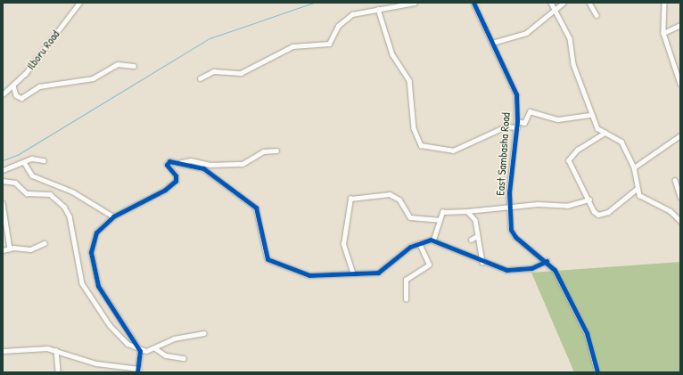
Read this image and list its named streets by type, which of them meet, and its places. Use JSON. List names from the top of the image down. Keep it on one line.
{"streets":{"street":["Ilboru Road","East Sambasha Road"]}}
